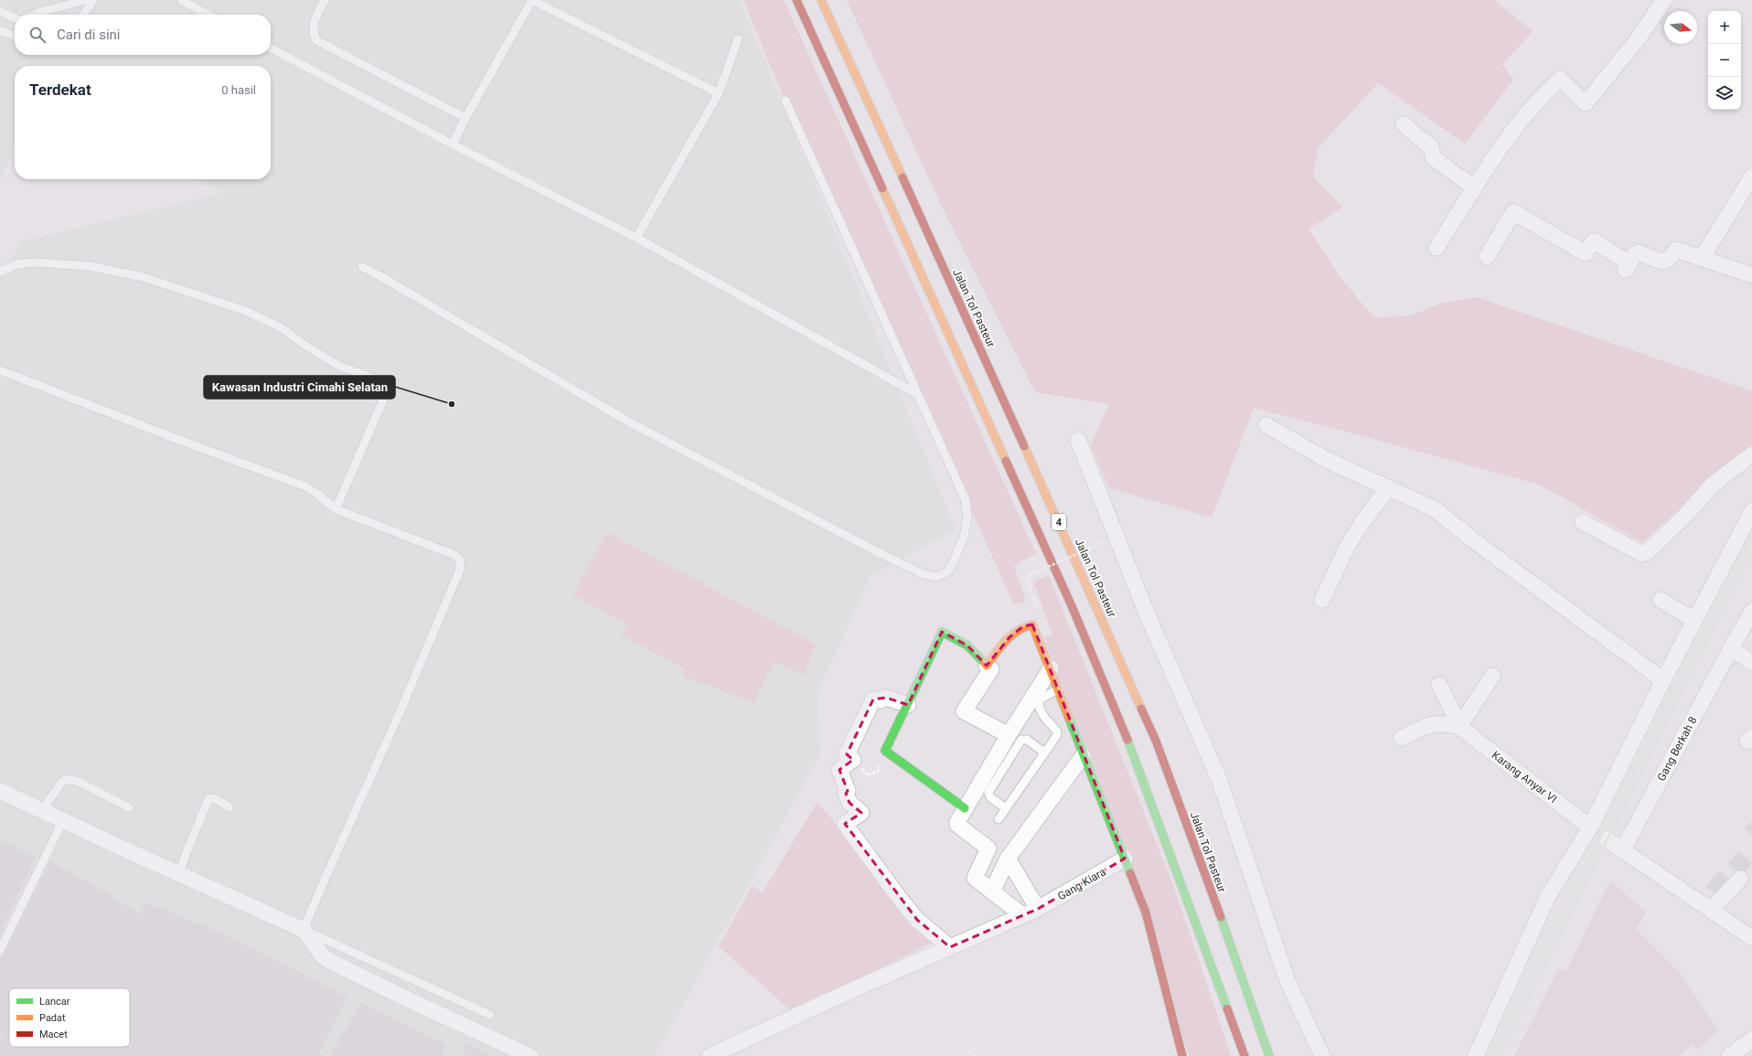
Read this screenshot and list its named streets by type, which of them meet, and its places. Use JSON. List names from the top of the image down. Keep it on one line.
{"streets":{"main road":["Jalan Tol Pasteur","4"],"street":["Gang Berkah 8","Karang Anyar VI","Gang Kiara"]},"places":["Kawasan Industri Cimahi Selatan"],"legend":["Lancar","Padat","Macet"],"north":"right","page":{"map_buttons":["+","−"],"search":"Cari di sini","heading":["Terdekat","0 hasil"]}}
